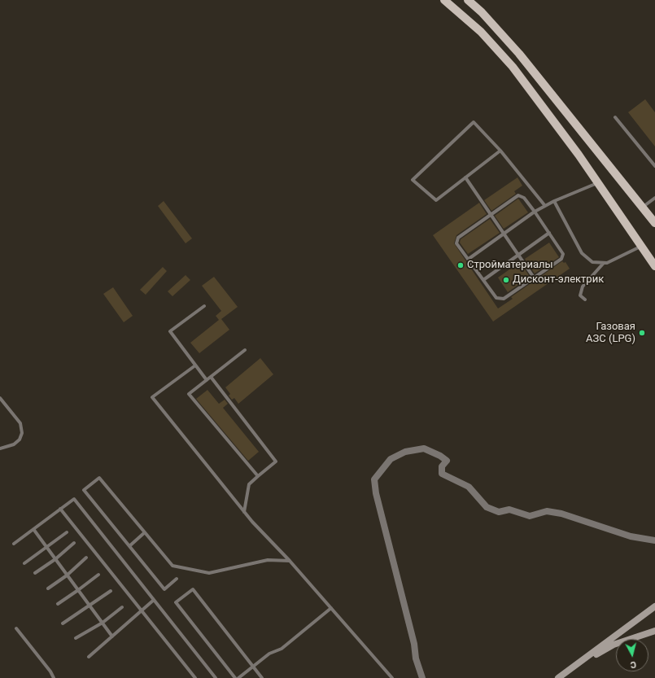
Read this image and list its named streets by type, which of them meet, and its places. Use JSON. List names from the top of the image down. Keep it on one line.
{"places":["Стройматериалы","Дисконт-электрик","Газовая АЗС (LPG)"],"north":"bottom"}
